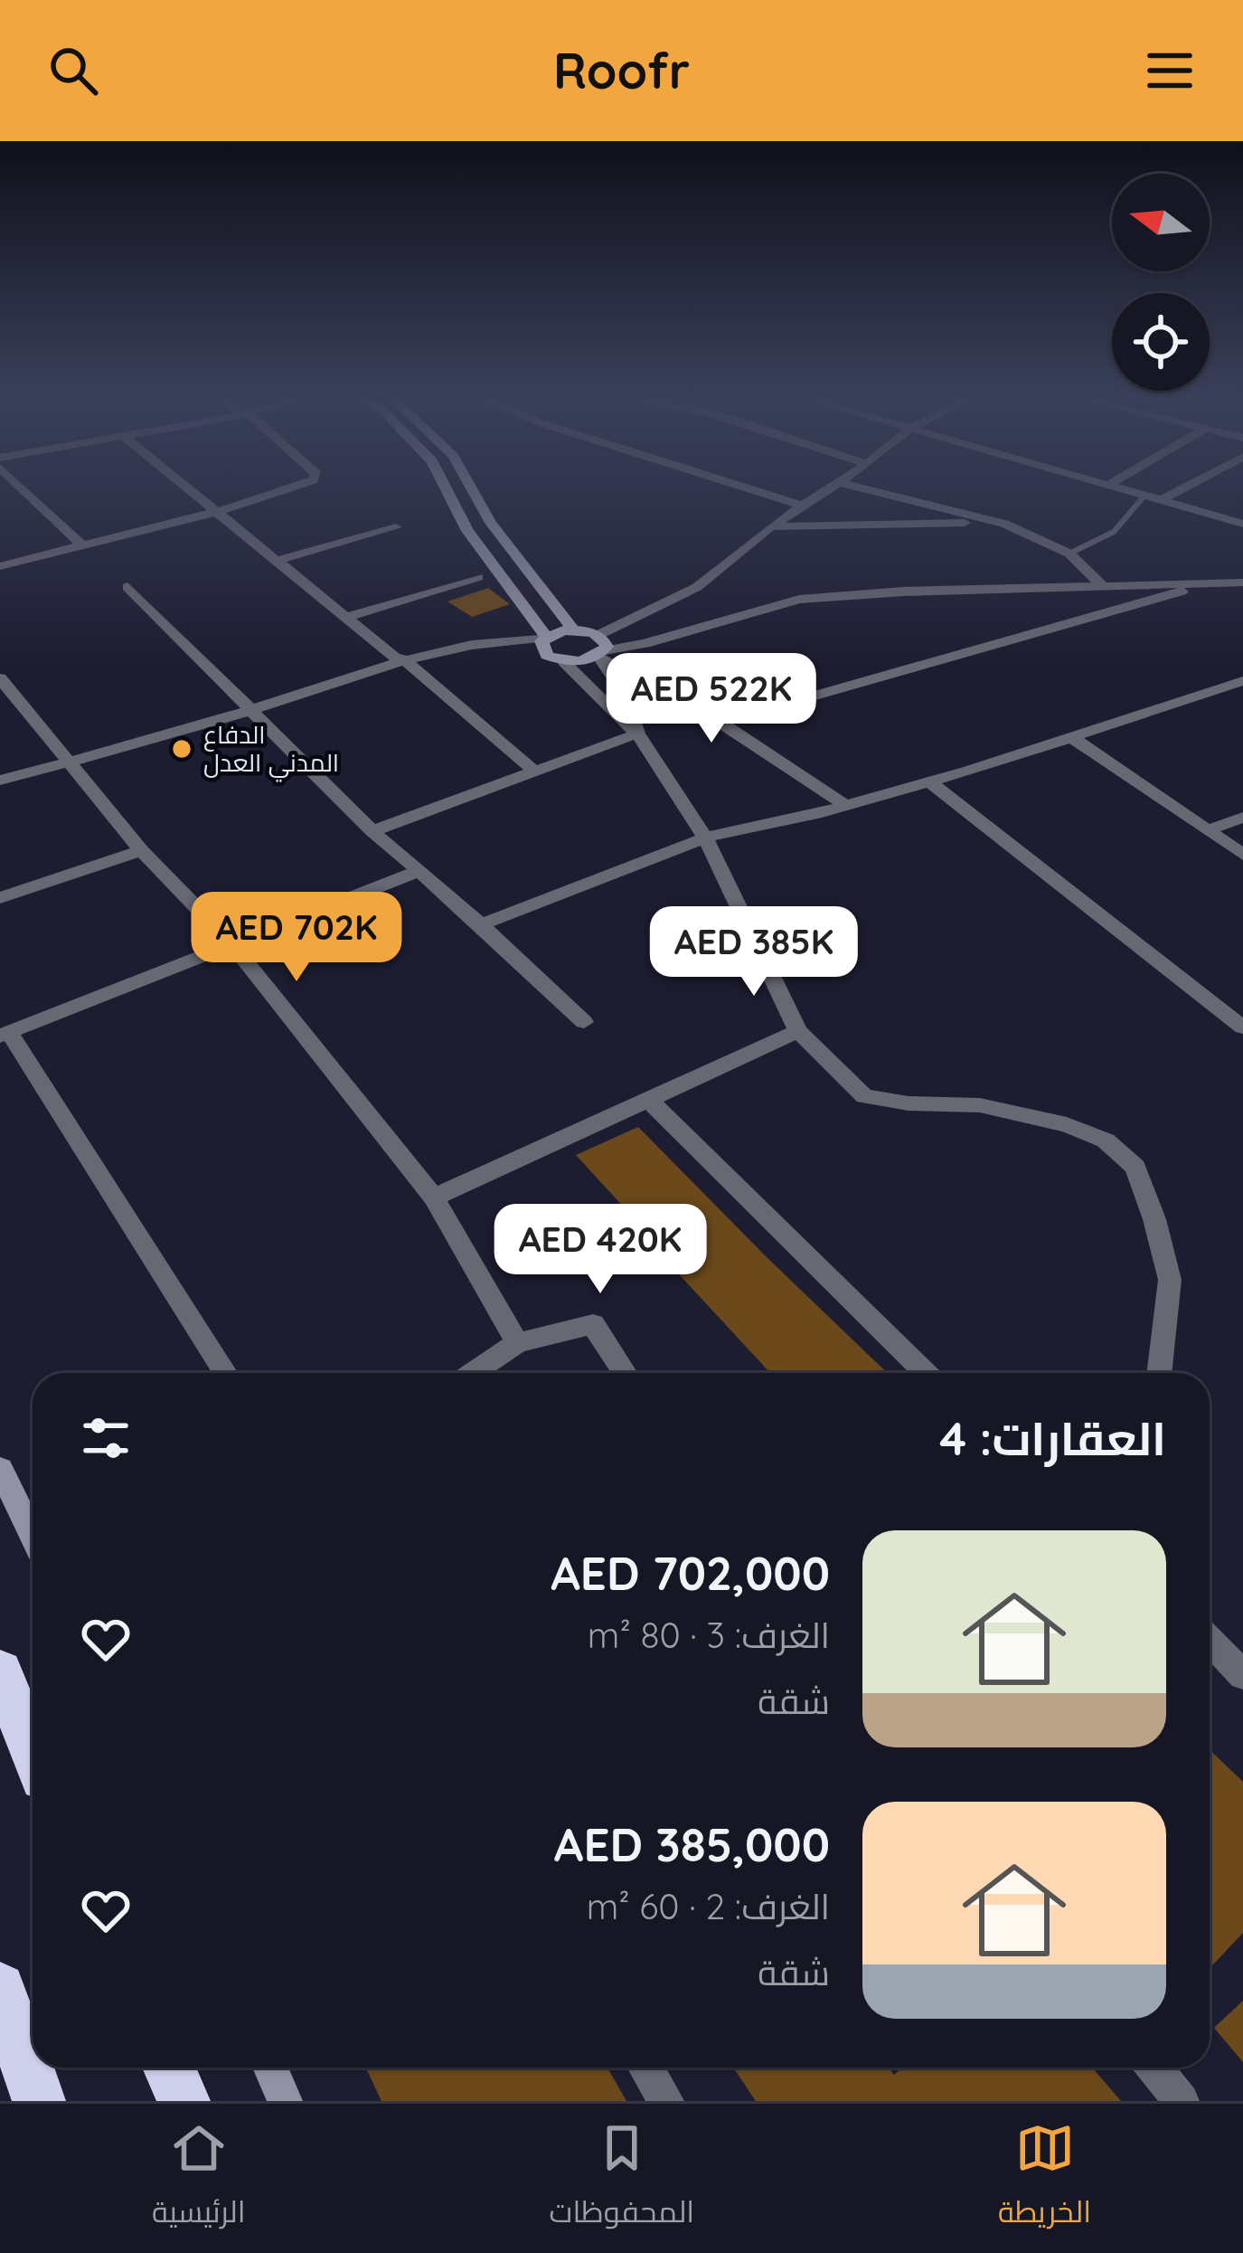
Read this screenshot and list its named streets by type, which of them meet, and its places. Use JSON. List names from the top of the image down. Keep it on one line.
{"places":["الدفاع المدني العدل"],"north":"left","page":{"header":"Roofr","price":["AED 522K","AED 702K","AED 385K","AED 420K"],"heading":"العقارات: 4","list":[{"name":"AED 702,000","note":"الغرف: 3 · 80 m² · شقة"},{"name":"AED 385,000","note":"الغرف: 2 · 60 m² · شقة"}],"tabs":["الخريطة","المحفوظات","الرئيسية"]}}
